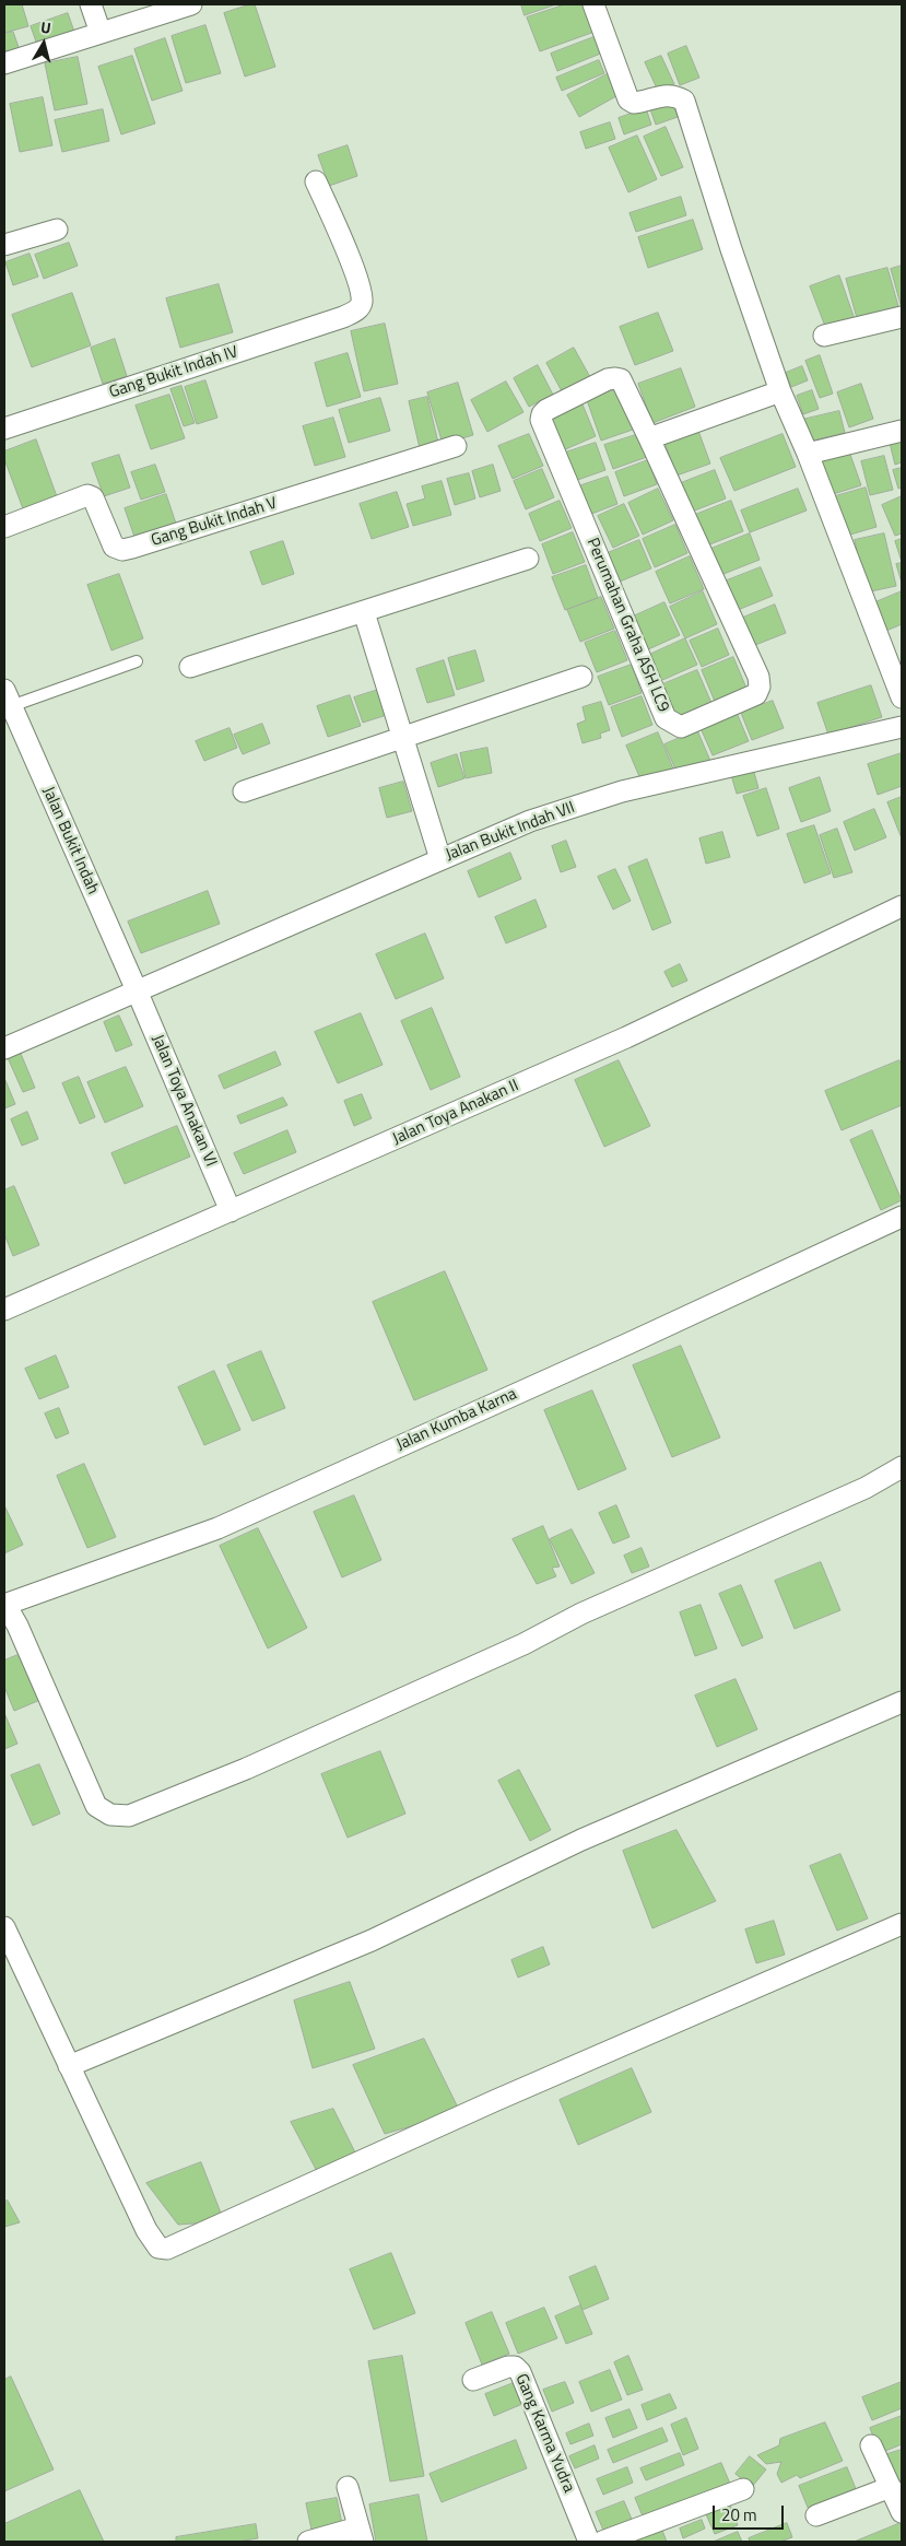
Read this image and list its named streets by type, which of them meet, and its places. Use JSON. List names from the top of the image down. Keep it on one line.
{"streets":{"street":["Gang Bukit Indah IV","Gang Bukit Indah V","Perumahan Graha ASH LC9","Jalan Bukit Indah VII","Jalan Bukit Indah","Jalan Toya Anakan VI","Jalan Toya Anakan II","Jalan Kumba Karna","Gang Karma Yudra"]},"crossings":[["Jalan Bukit Indah VII","Jalan Bukit Indah"],["Jalan Bukit Indah VII","Jalan Toya Anakan VI"],["Jalan Bukit Indah","Jalan Toya Anakan VI"],["Jalan Toya Anakan VI","Jalan Toya Anakan II"]],"scale_bar":"20 m","north":"top"}
